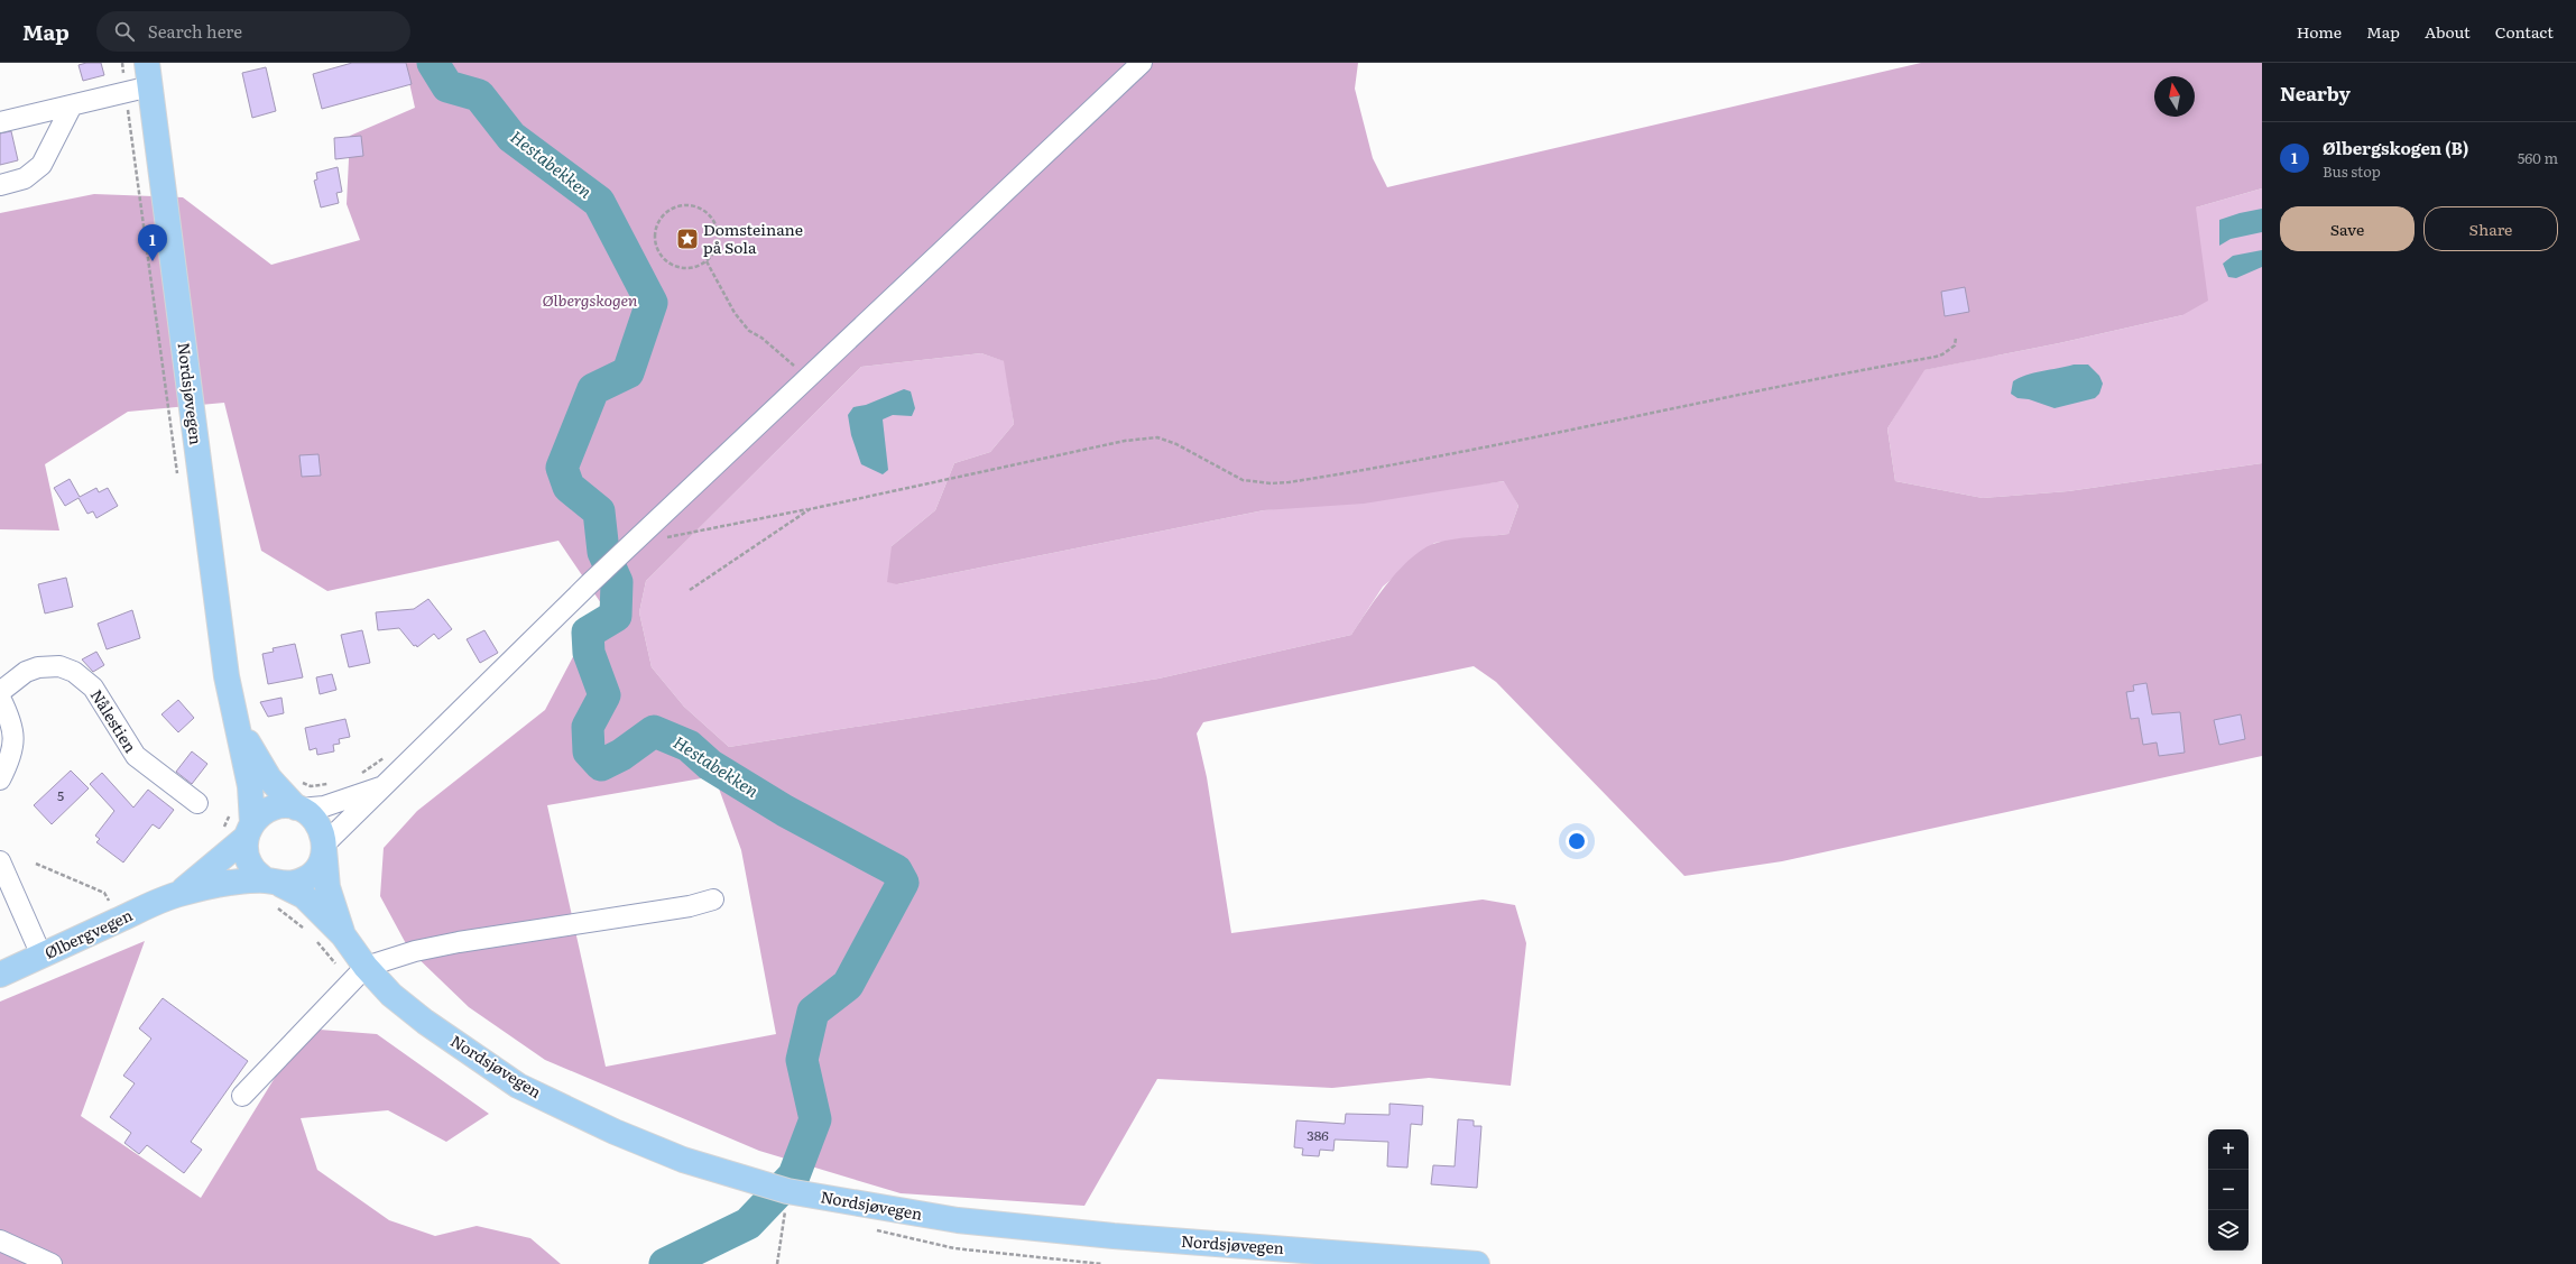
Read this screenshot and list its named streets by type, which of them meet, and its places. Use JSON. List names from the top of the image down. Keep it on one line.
{"streets":{"main road":["Nordsjøvegen","Ølbergvegen"],"street":["Nålestien"]},"crossings":[["Nordsjøvegen","Ølbergvegen"]],"water":["Hestabekken"],"parks":["Ølbergskogen"],"places":{"place":["Domsteinane på Sola"]},"house_numbers":["5","386"],"north":"top","page":{"header":"Map","search":"Search here","nav":["Home","Map","About","Contact"],"heading":"Nearby","list":[{"mark":"1","name":"Ølbergskogen (B)","note":"Bus stop","value":"560 m"}],"buttons":["Save","Share"],"pins":"1","map_buttons":["+","−"]}}
